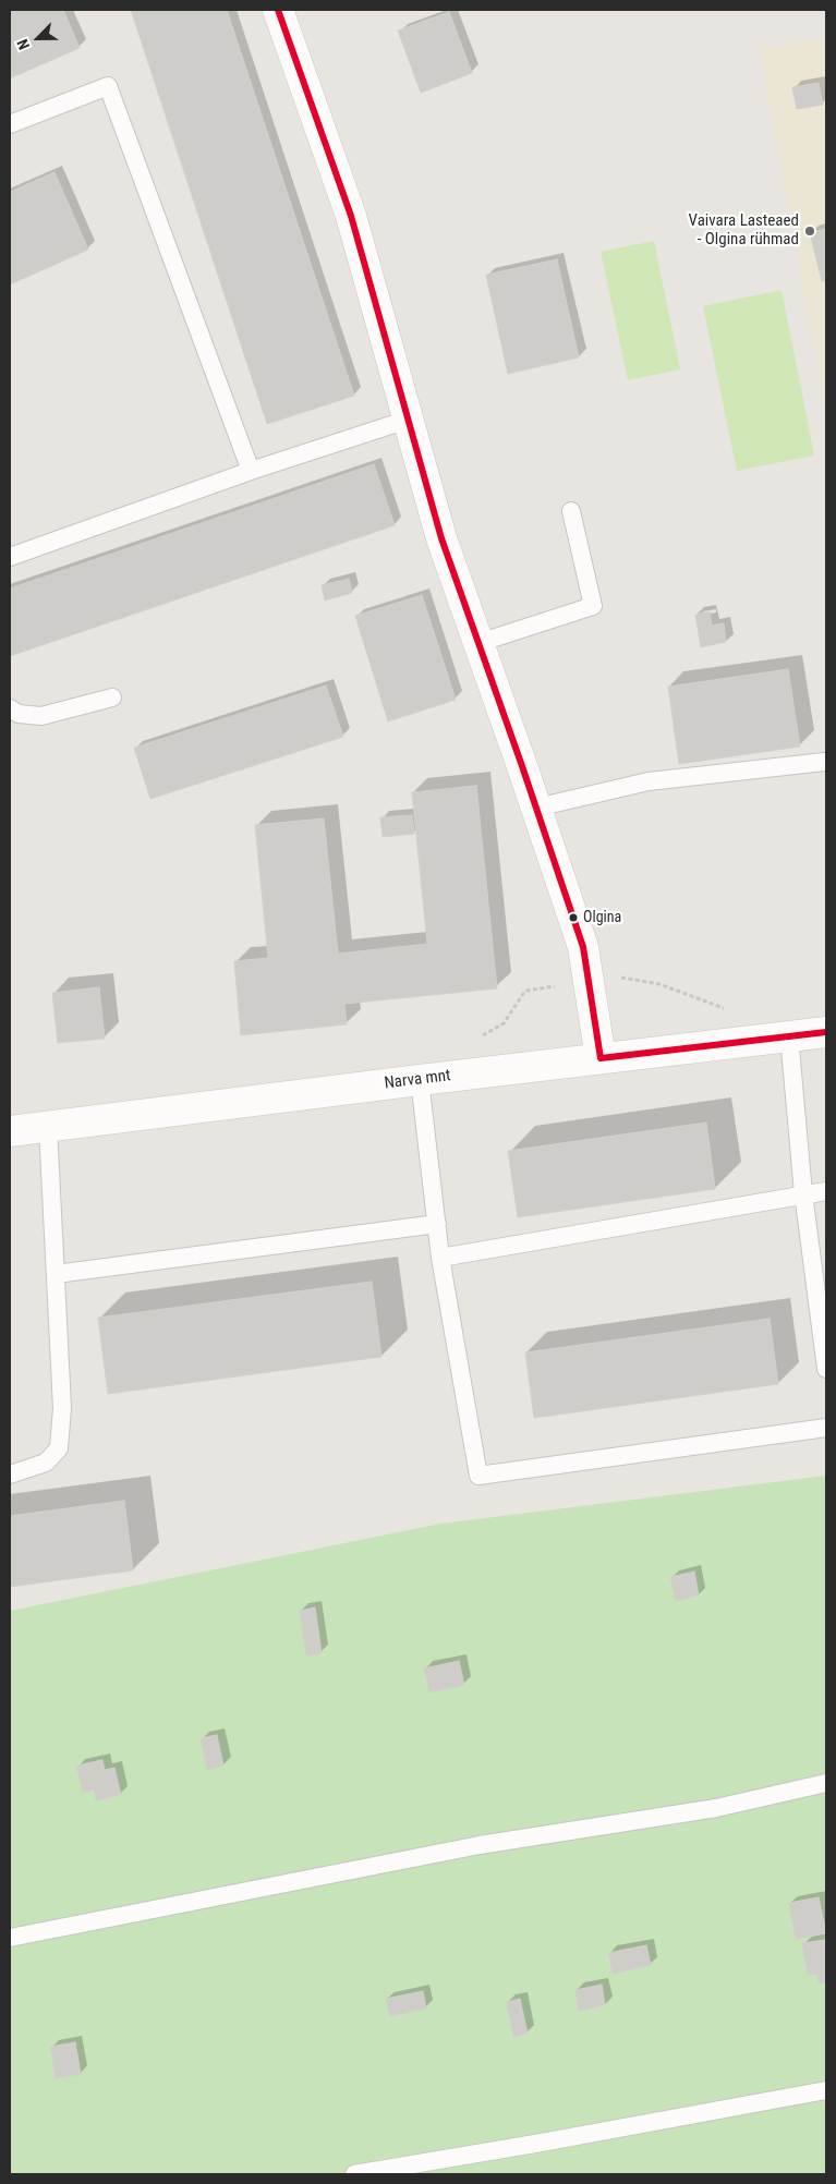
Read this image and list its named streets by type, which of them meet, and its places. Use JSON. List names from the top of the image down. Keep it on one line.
{"streets":{"street":["Narva mnt"]},"places":["Vaivara Lasteaed - Olgina rühmad","Olgina"],"north":"bottom left"}
